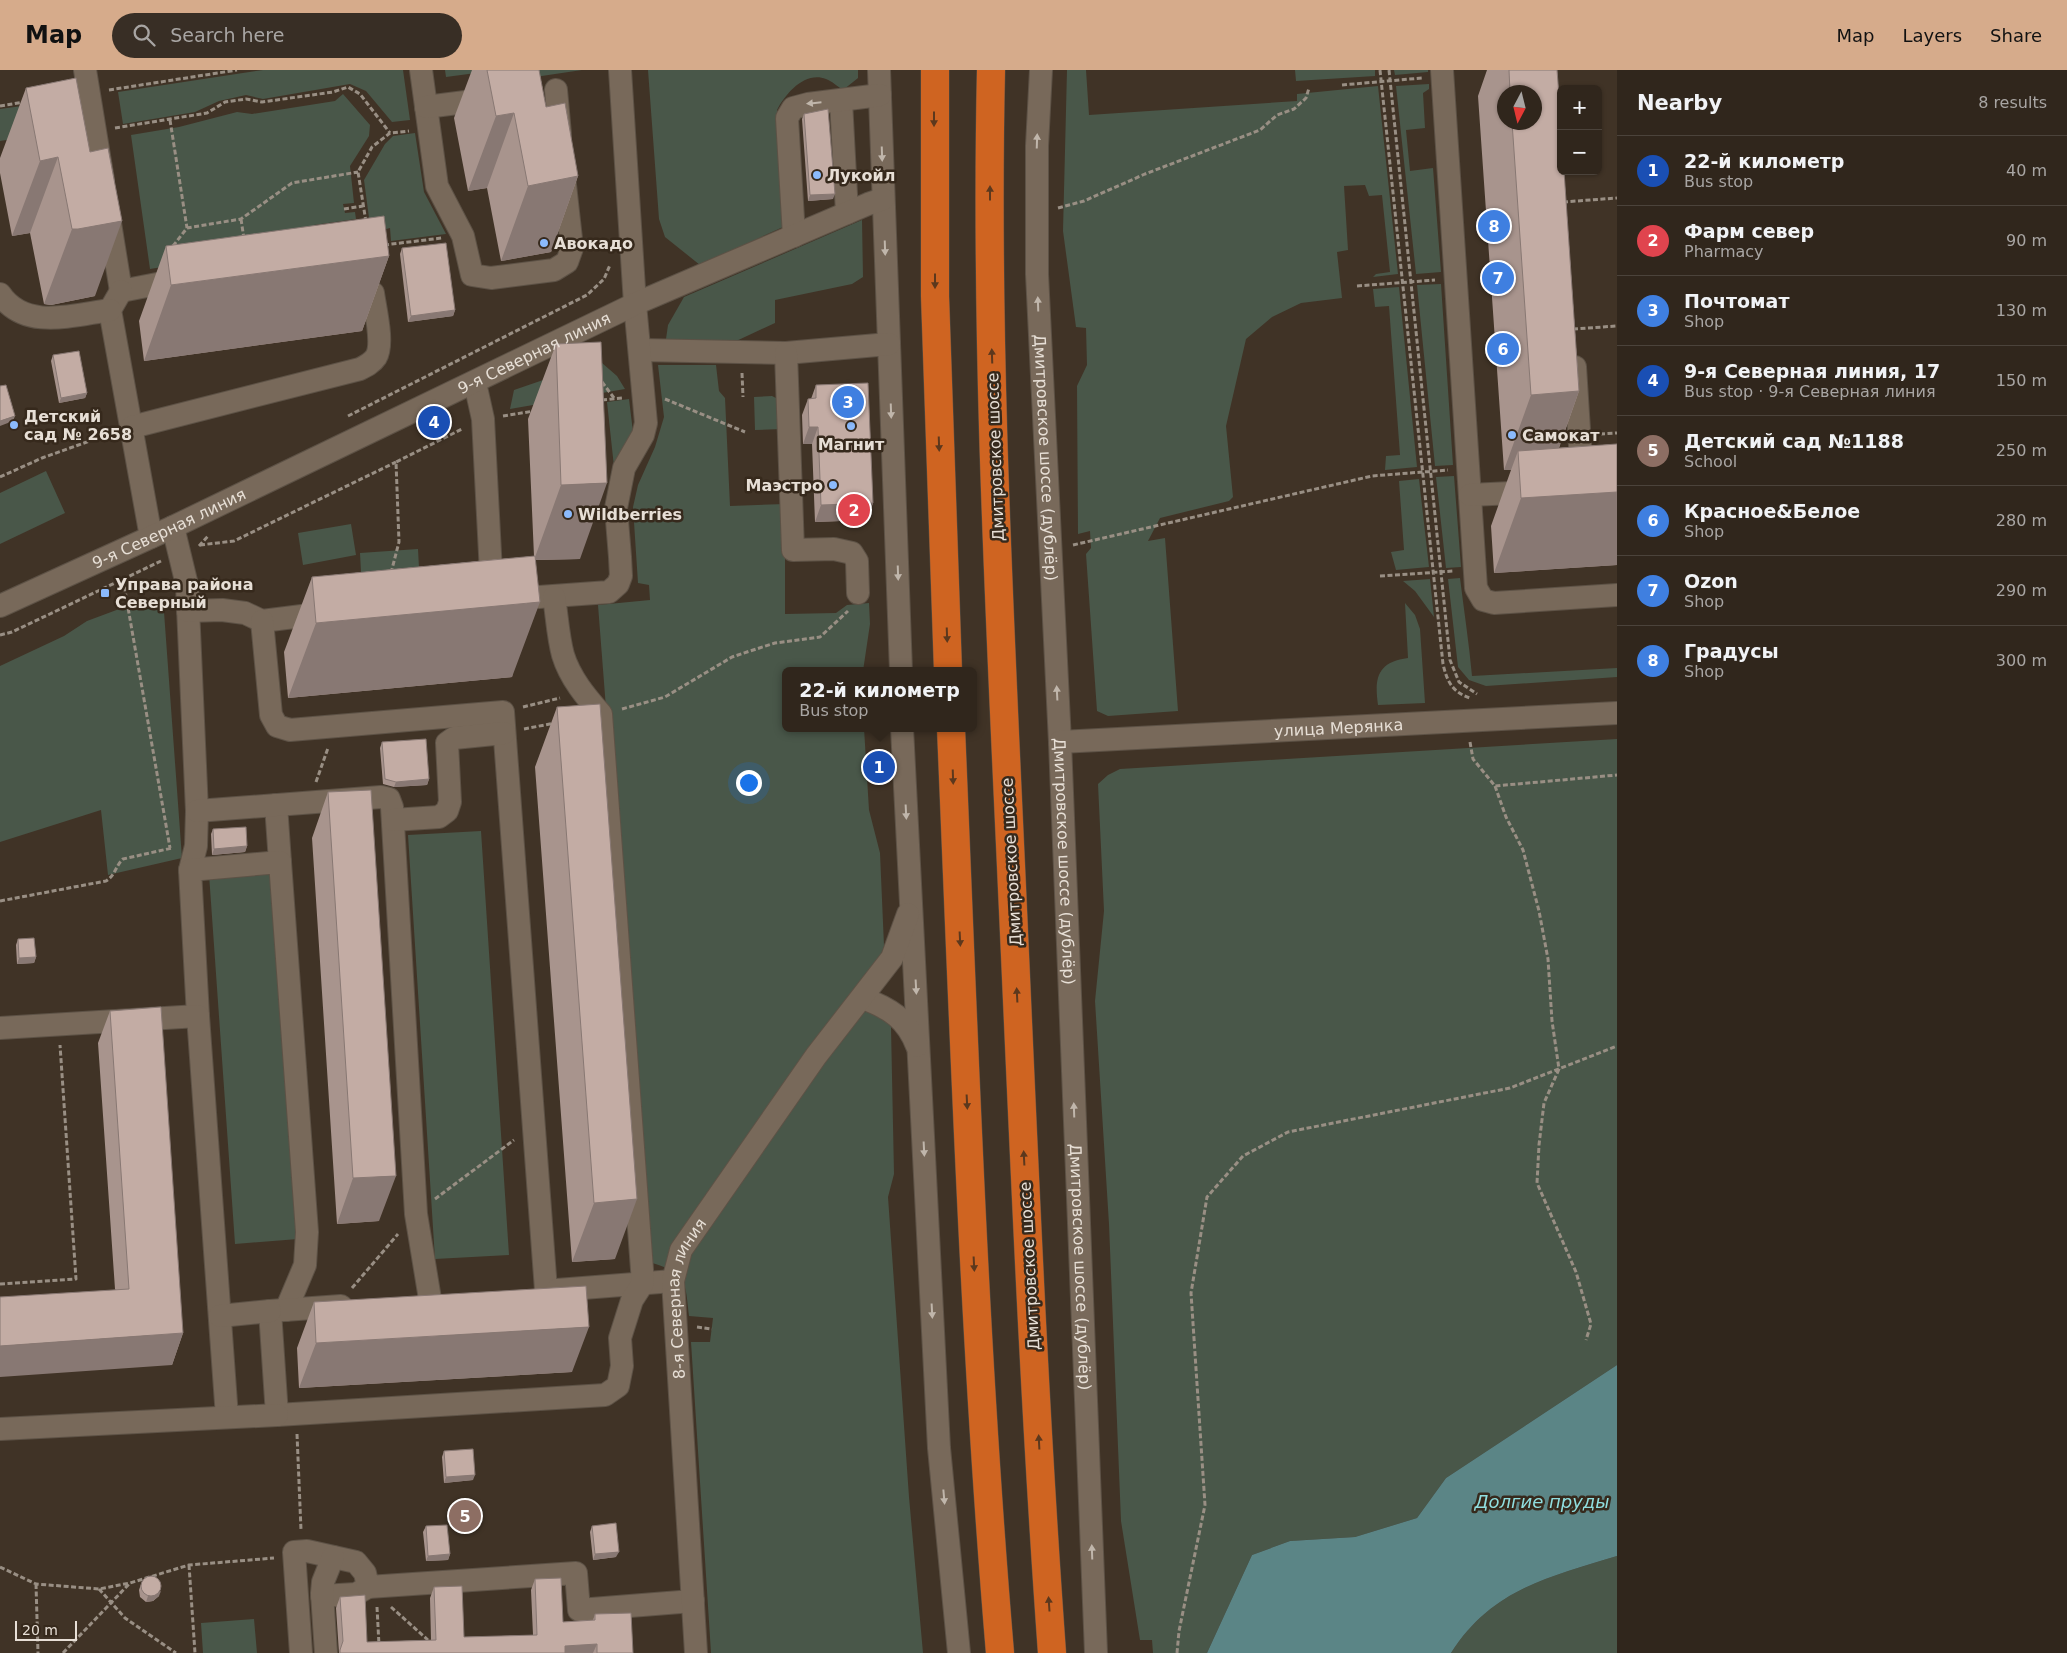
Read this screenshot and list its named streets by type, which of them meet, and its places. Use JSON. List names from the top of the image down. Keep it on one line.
{"streets":{"highway":["Дмитровское шоссе"],"street":["9-я Северная линия","Дмитровское шоссе (дублёр)","улица Мерянка","8-я Северная линия"]},"crossings":[["Дмитровское шоссе (дублёр)","улица Мерянка"]],"water":["Долгие пруды"],"places":{"other":["Лукойл","Авокадо","Детский сад № 2658","Магнит","Самокат","Маэстро","Wildberries"],"transit":["Управа района Северный"]},"scale_bar":"20 m","north":"bottom","page":{"header":"Map","search":"Search here","nav":["Map","Layers","Share"],"heading":["Nearby","8 results"],"map_buttons":["+","−"],"list":[{"mark":"1","name":"22-й километр","note":"Bus stop","value":"40 m"},{"mark":"2","name":"Фарм север","note":"Pharmacy","value":"90 m"},{"mark":"3","name":"Почтомат","note":"Shop","value":"130 m"},{"mark":"4","name":"9-я Северная линия, 17","note":"Bus stop · 9-я Северная линия","value":"150 m"},{"mark":"5","name":"Детский сад №1188","note":"School","value":"250 m"},{"mark":"6","name":"Красное&Белое","note":"Shop","value":"280 m"},{"mark":"7","name":"Ozon","note":"Shop","value":"290 m"},{"mark":"8","name":"Градусы","note":"Shop","value":"300 m"}],"pins":["8","7","6","3","4","2","1","5"],"popup":["22-й километр","Bus stop"],"scale":"20 m"}}
